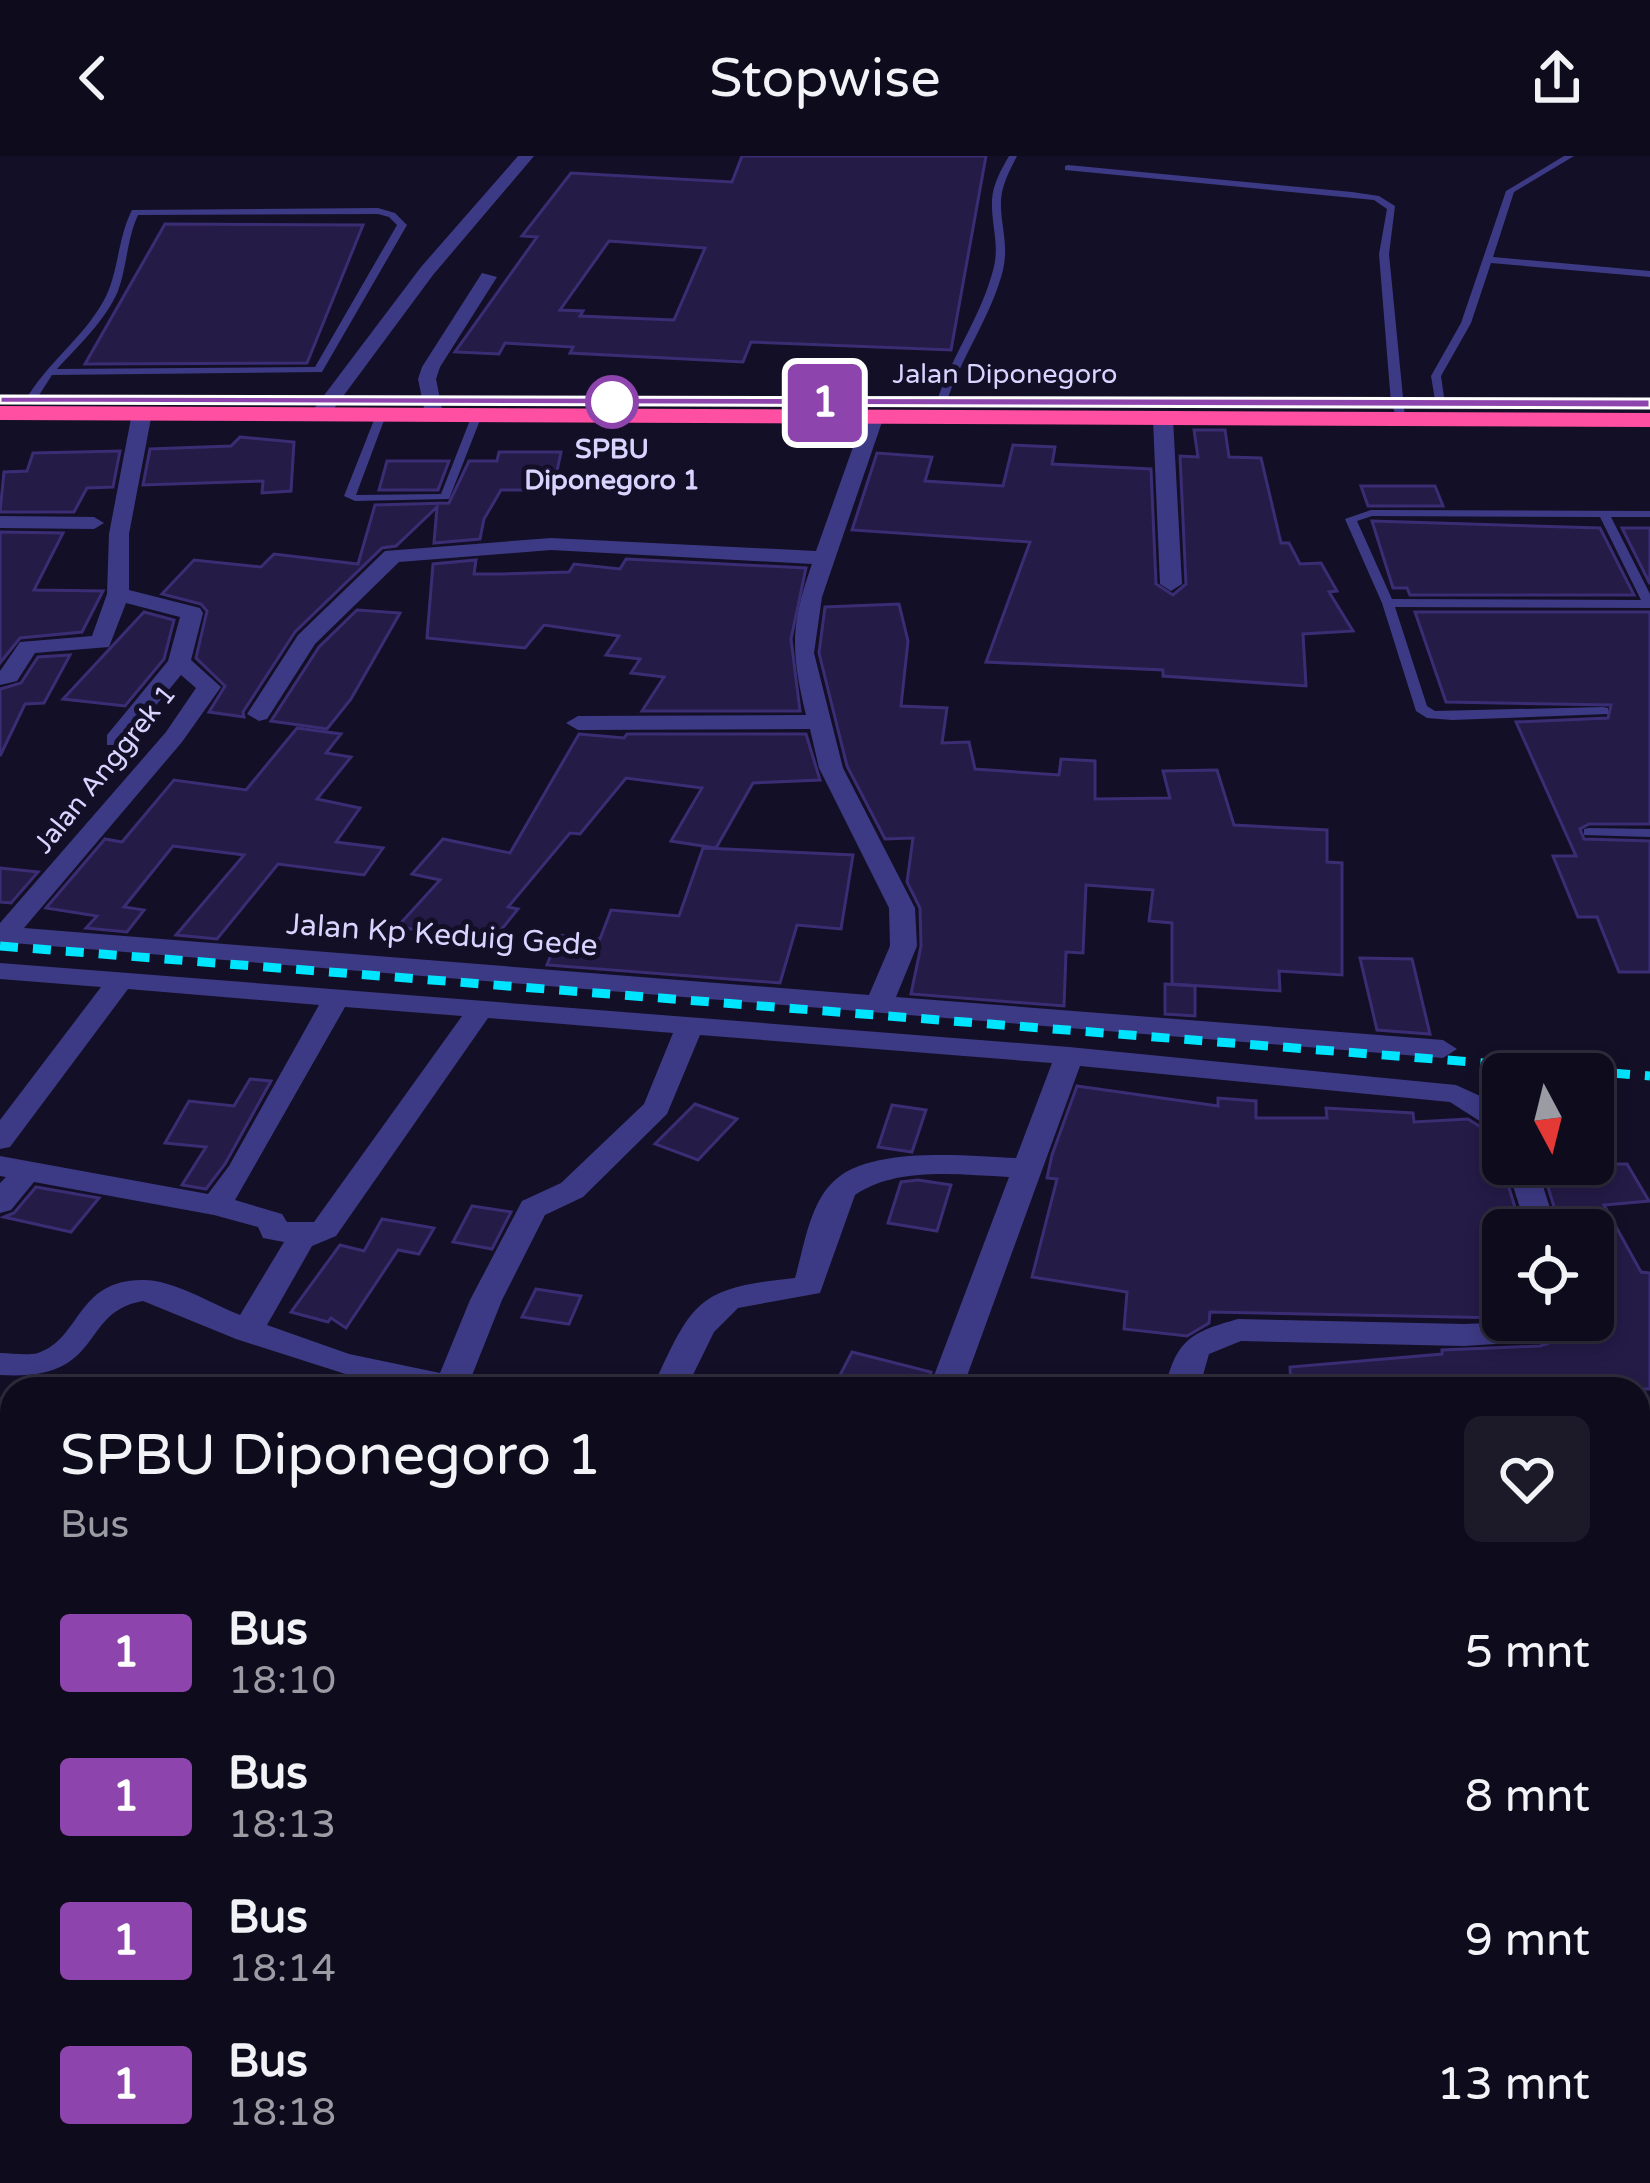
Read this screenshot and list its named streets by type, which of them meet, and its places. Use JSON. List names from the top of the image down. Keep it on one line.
{"streets":{"highway":["Jalan Diponegoro"],"street":["Jalan Anggrek 1","Jalan Kp Keduig Gede"]},"crossings":[["Jalan Anggrek 1","Jalan Kp Keduig Gede"]],"places":["SPBU Diponegoro 1"],"lines":["bus line 1"],"north":"bottom","page":{"header":"Stopwise","on_map":"1","heading":["SPBU Diponegoro 1","Bus"],"list":[{"mark":"1","name":"Bus","note":"18:10","value":"5 mnt"},{"mark":"1","name":"Bus","note":"18:13","value":"8 mnt"},{"mark":"1","name":"Bus","note":"18:14","value":"9 mnt"},{"mark":"1","name":"Bus","note":"18:18","value":"13 mnt"}]}}
